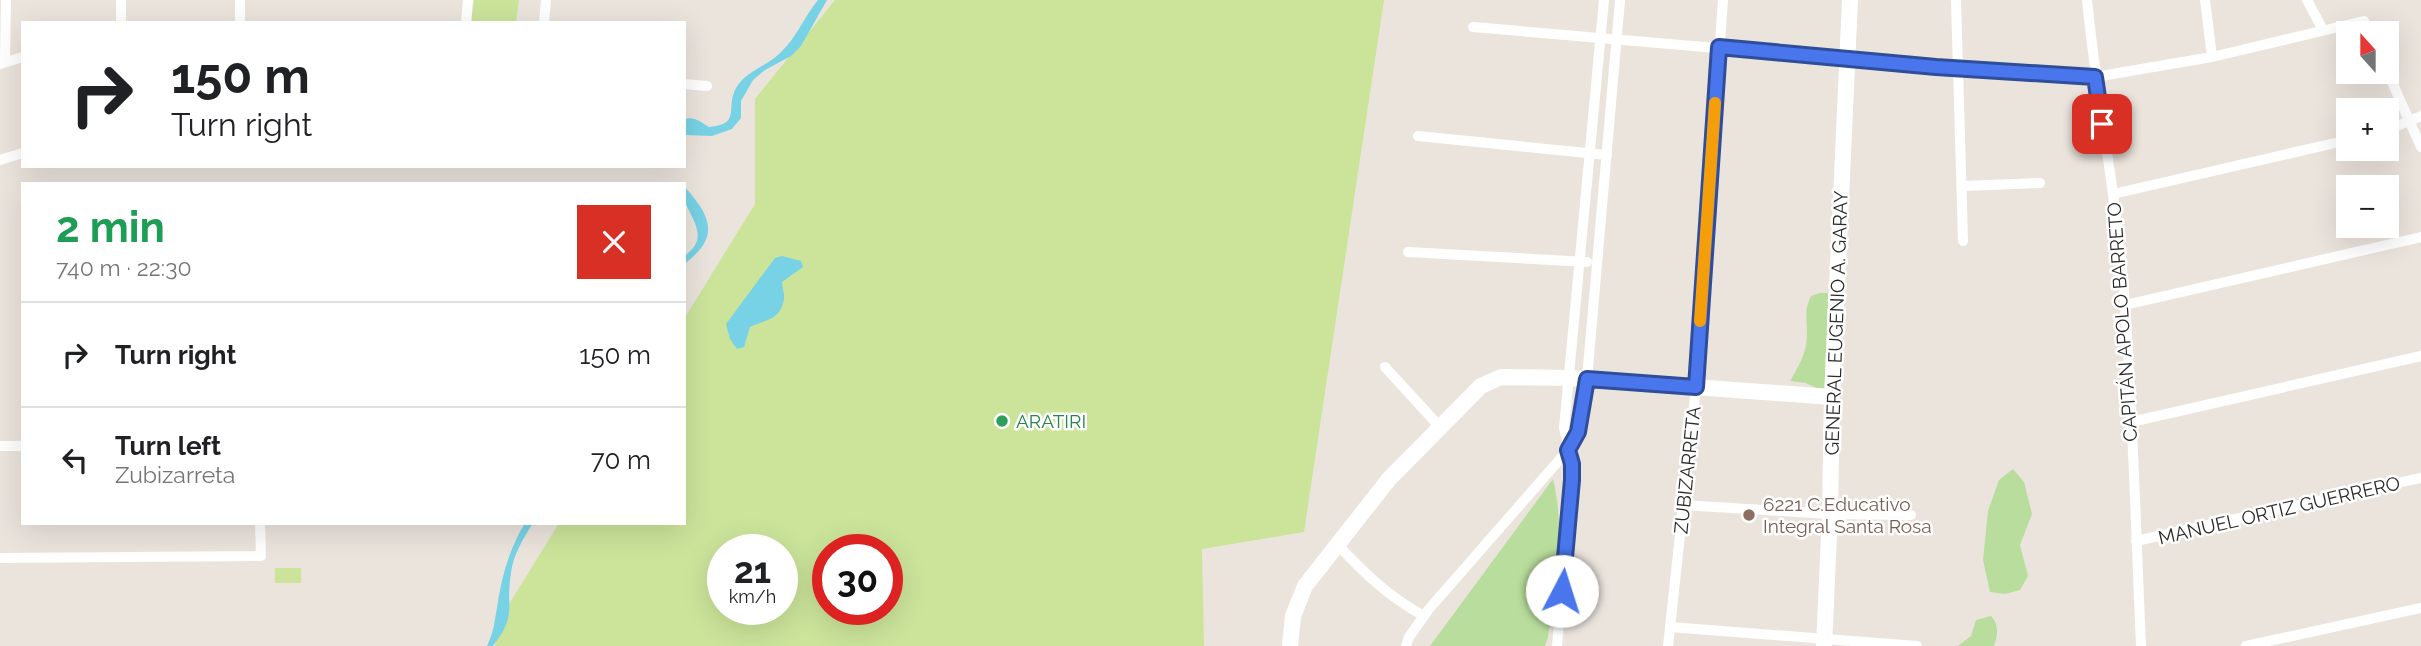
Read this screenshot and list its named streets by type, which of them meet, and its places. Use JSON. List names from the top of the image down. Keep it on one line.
{"streets":{"street":["CAPITÁN APOLO BARRETO","GENERAL EUGENIO A. GARAY","ZUBIZARRETA","MANUEL ORTIZ GUERRERO"]},"crossings":[["CAPITÁN APOLO BARRETO","MANUEL ORTIZ GUERRERO"]],"places":["ARATIRI","6221 C.Educativo Integral Santa Rosa"],"north":"top","page":{"map_buttons":["+","−"],"turn":["150 m","Turn right"],"heading":["2 min","740 m · 22:30"],"list":[{"name":"Turn right","value":"150 m"},{"name":"Turn left","note":"Zubizarreta","value":"70 m"}],"speed":"21 km/h","limit":"30"}}
